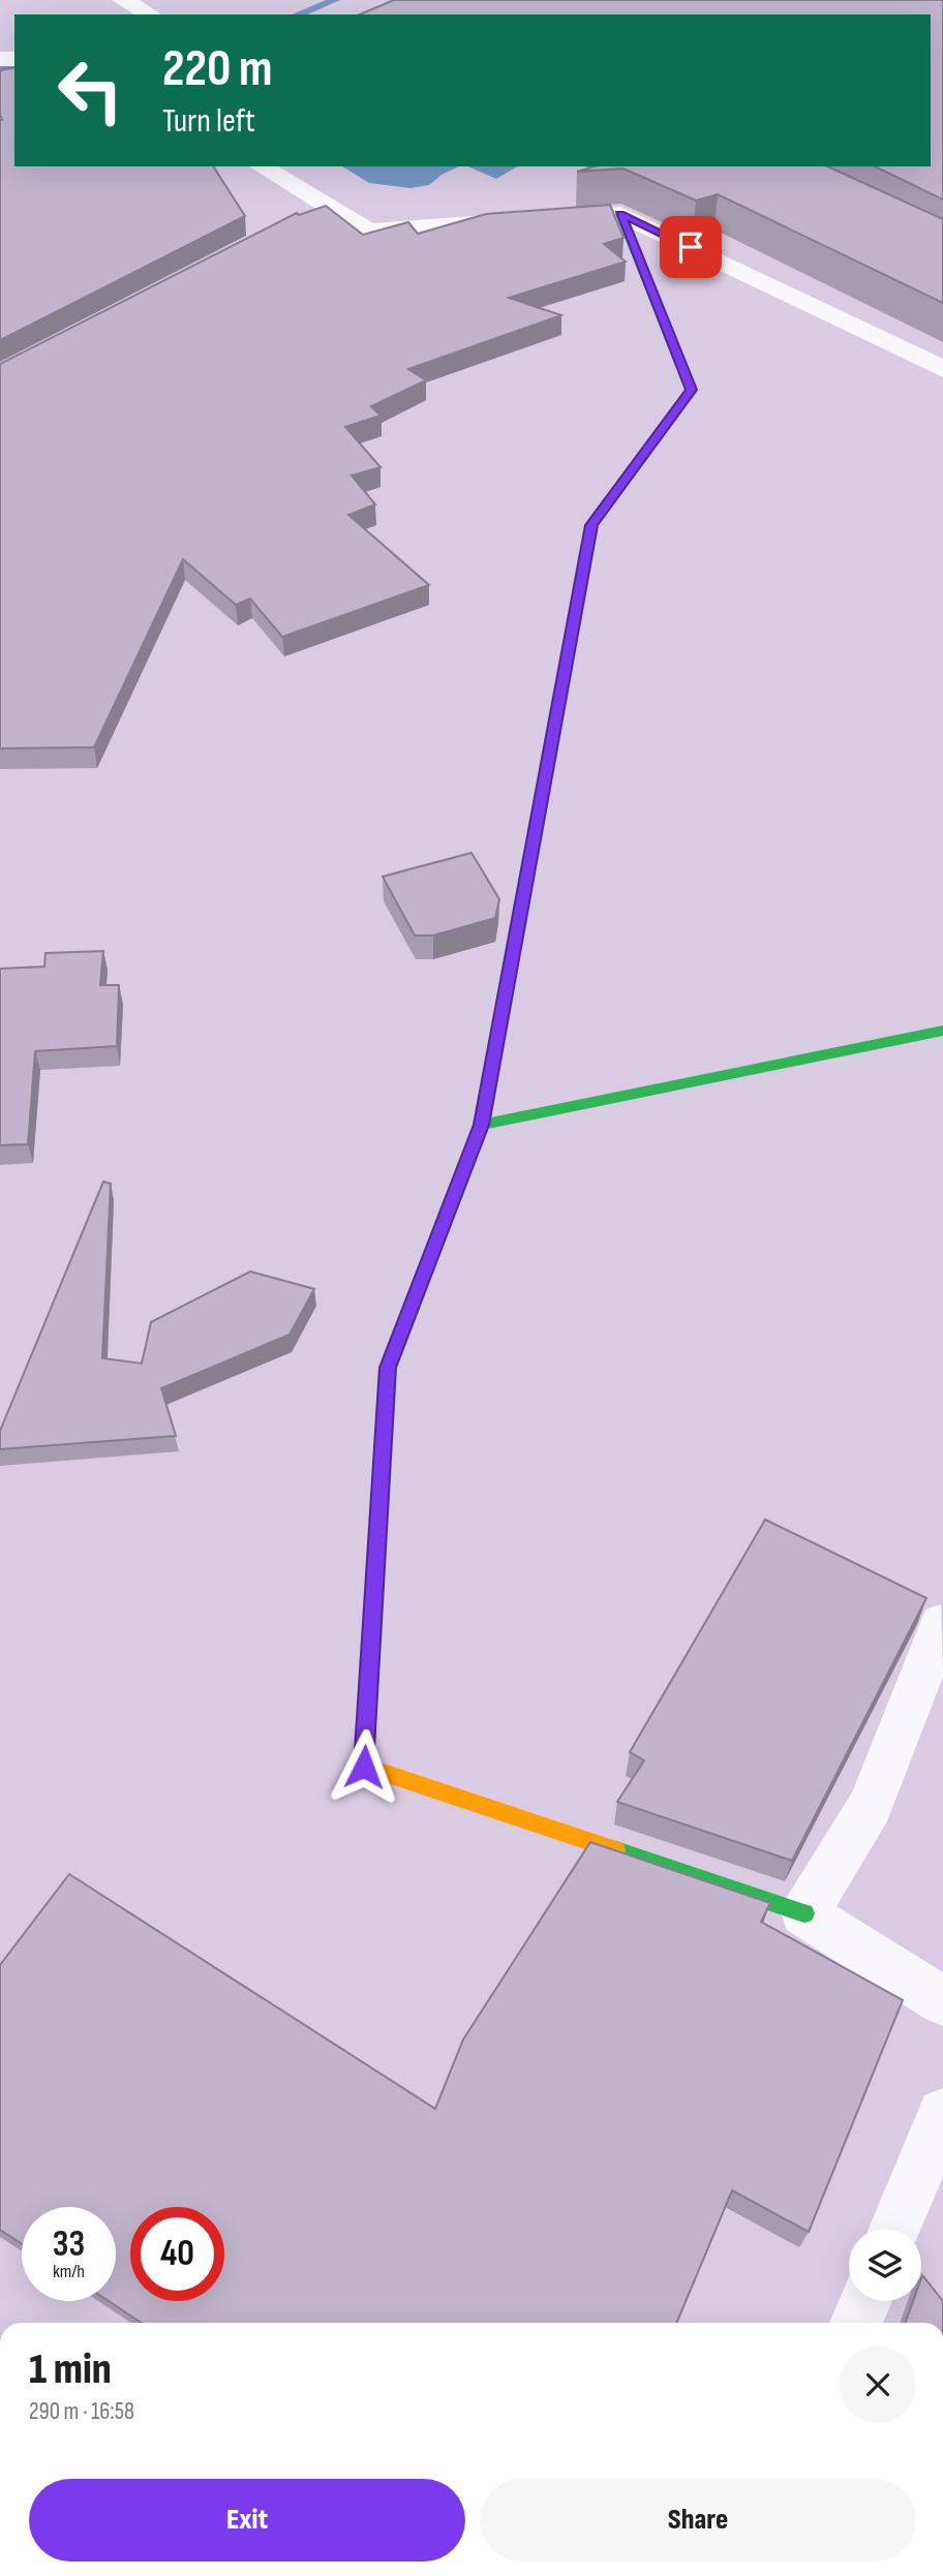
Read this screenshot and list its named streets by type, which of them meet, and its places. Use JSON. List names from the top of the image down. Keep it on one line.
{"page":{"turn":["220 m","Turn left"],"speed":"33 km/h","limit":"40","heading":["1 min","290 m · 16:58"],"buttons":["Exit","Share"]}}
